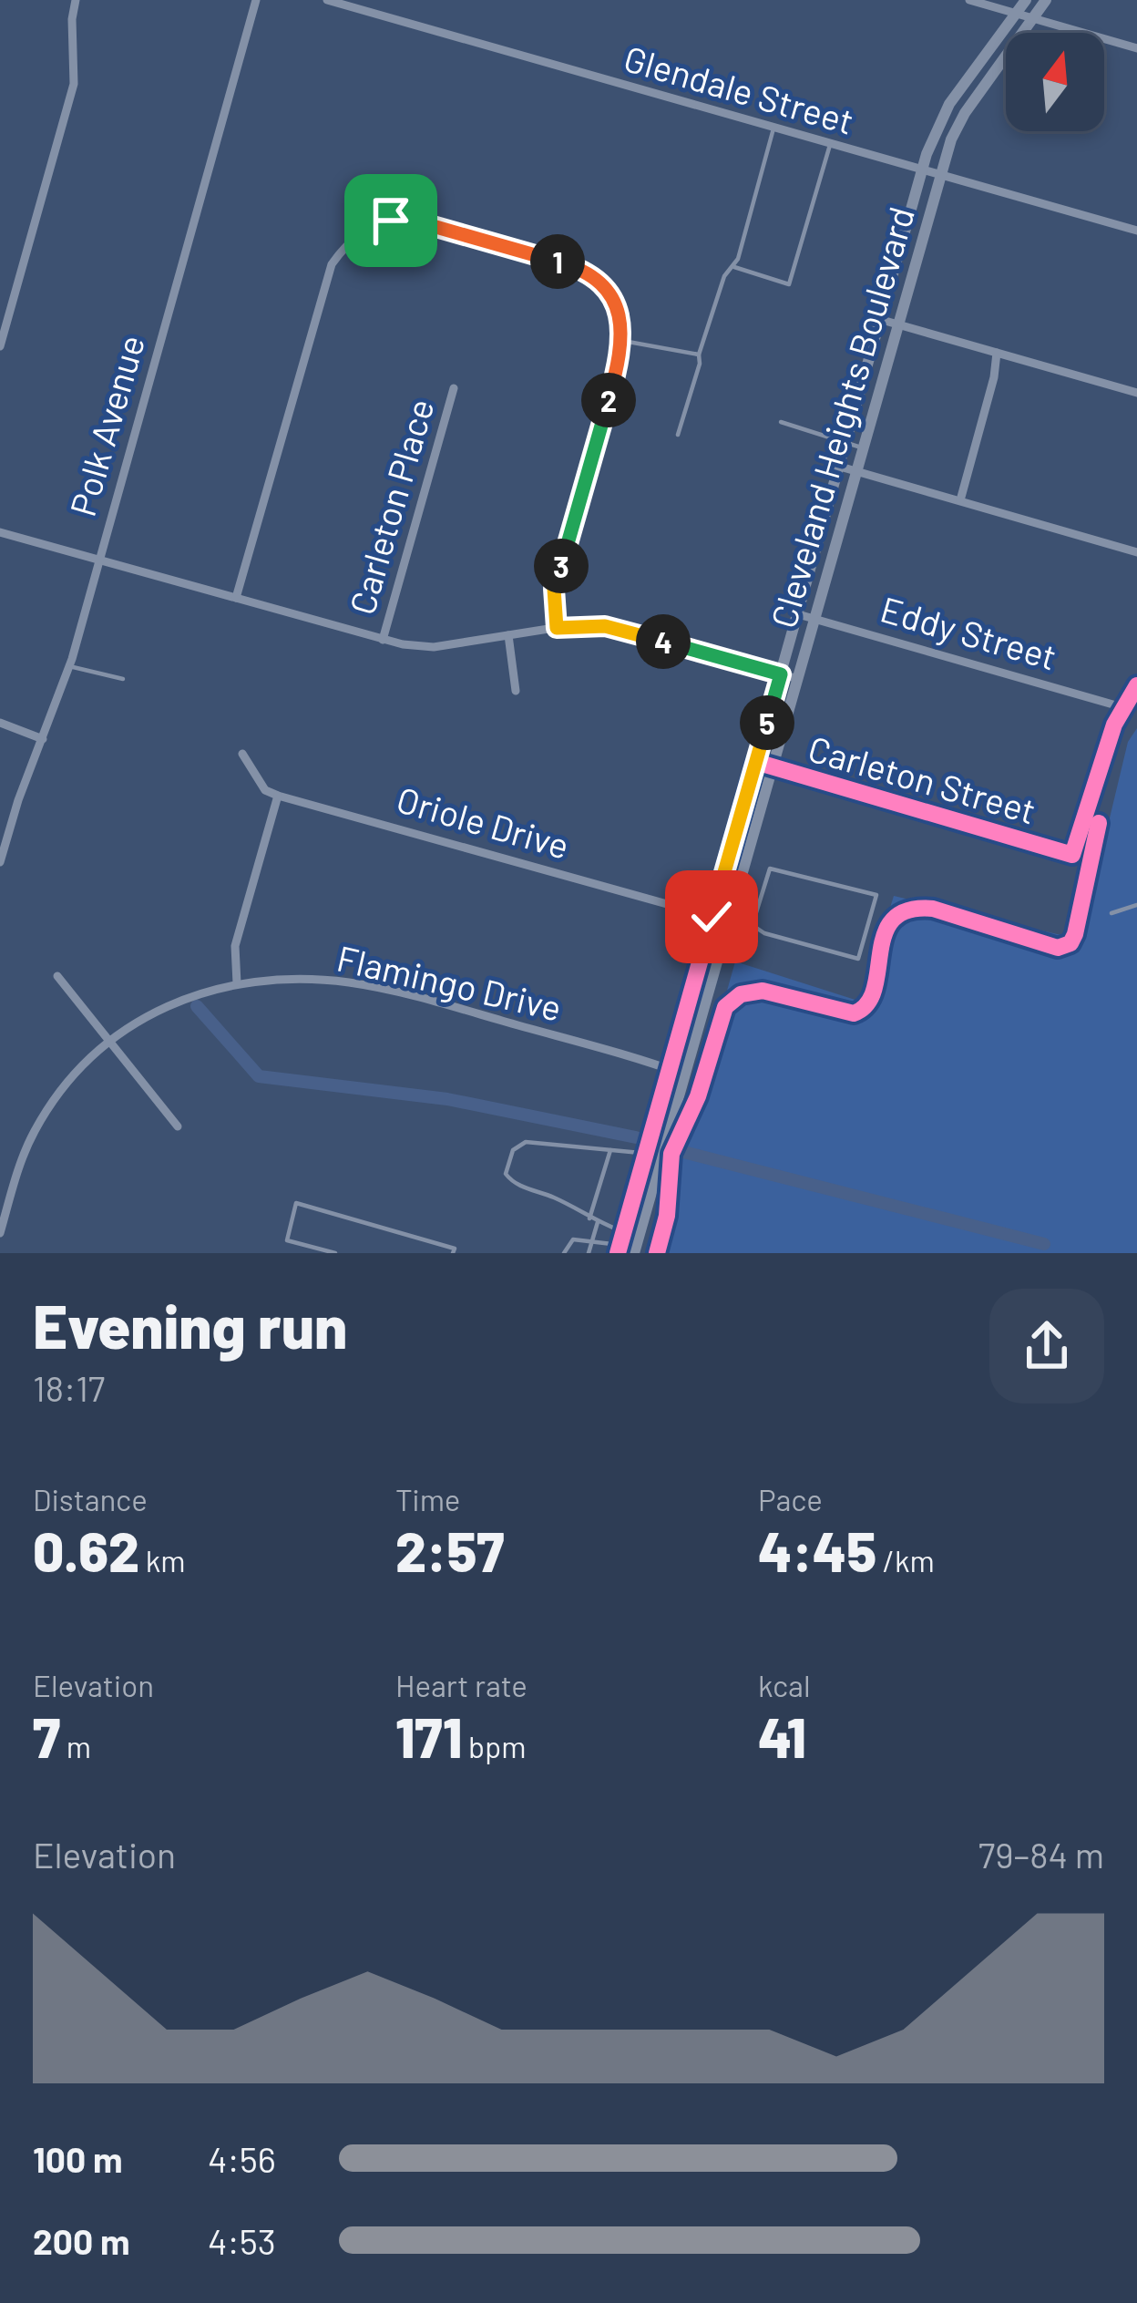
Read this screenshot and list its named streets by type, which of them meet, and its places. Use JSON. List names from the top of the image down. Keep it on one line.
{"streets":{"street":["Glendale Street","Cleveland Heights Boulevard","Polk Avenue","Carleton Place","Eddy Street","Carleton Street","Oriole Drive","Flamingo Drive"]},"crossings":[["Glendale Street","Cleveland Heights Boulevard"],["Cleveland Heights Boulevard","Eddy Street"],["Cleveland Heights Boulevard","Carleton Street"],["Cleveland Heights Boulevard","Oriole Drive"],["Cleveland Heights Boulevard","Flamingo Drive"],["Eddy Street","Carleton Street"]],"north":"top","page":{"pins":["1","2","3","4","5"],"heading":["Evening run","18:17"],"stats":[["Distance","0.62 km"],["Time","2:57"],["Pace","4:45 /km"],["Elevation","7 m"],["Heart rate","171 bpm"],["kcal","41"]],"chart":["Elevation","79–84 m"],"list":[{"name":"100 m","note":"4:56"},{"name":"200 m","note":"4:53"}]}}
